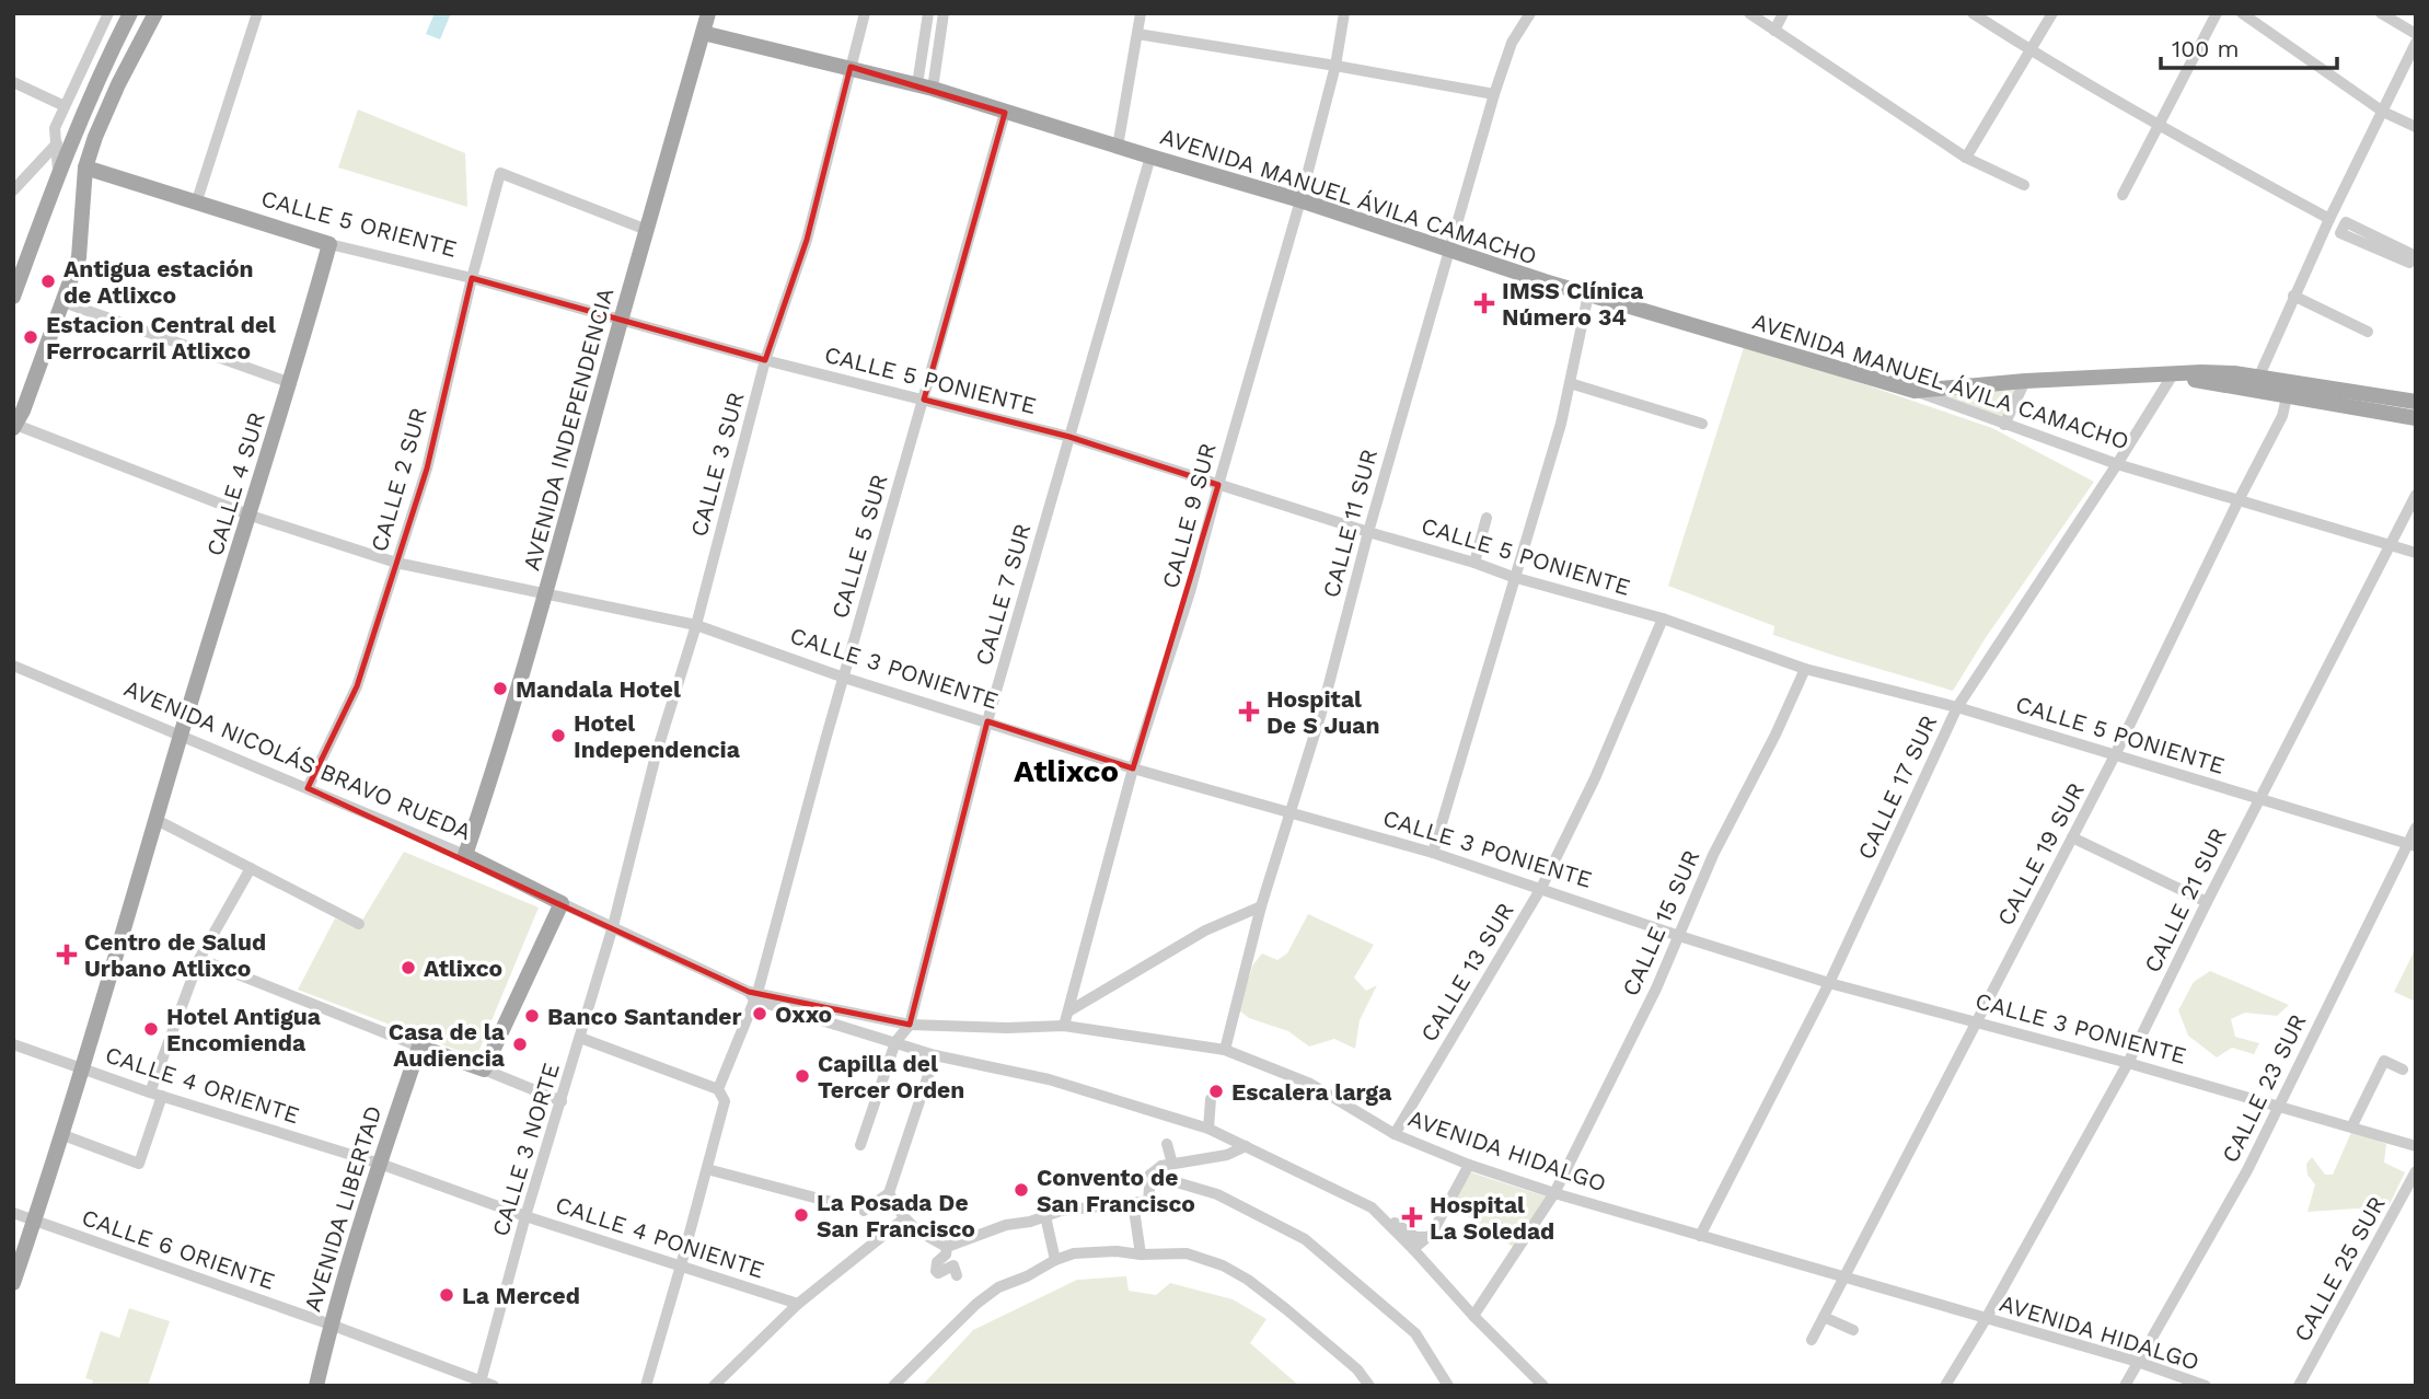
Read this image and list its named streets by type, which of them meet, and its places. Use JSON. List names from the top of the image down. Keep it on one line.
{"streets":{"main road":["AVENIDA MANUEL ÁVILA CAMACHO","CALLE 5 ORIENTE","AVENIDA INDEPENDENCIA","CALLE 4 SUR","AVENIDA NICOLÁS BRAVO RUEDA","AVENIDA LIBERTAD"],"street":["CALLE 5 PONIENTE","CALLE 3 SUR","CALLE 2 SUR","CALLE 9 SUR","CALLE 11 SUR","CALLE 5 SUR","CALLE 7 SUR","CALLE 3 PONIENTE","CALLE 17 SUR","CALLE 19 SUR","CALLE 21 SUR","CALLE 15 SUR","CALLE 13 SUR","CALLE 4 ORIENTE","CALLE 23 SUR","CALLE 3 NORTE","AVENIDA HIDALGO","CALLE 4 PONIENTE","CALLE 6 ORIENTE","CALLE 25 SUR"]},"crossings":[["AVENIDA MANUEL ÁVILA CAMACHO","AVENIDA INDEPENDENCIA"],["AVENIDA MANUEL ÁVILA CAMACHO","CALLE 3 SUR"],["AVENIDA MANUEL ÁVILA CAMACHO","CALLE 9 SUR"],["AVENIDA MANUEL ÁVILA CAMACHO","CALLE 11 SUR"],["AVENIDA MANUEL ÁVILA CAMACHO","CALLE 5 SUR"],["AVENIDA MANUEL ÁVILA CAMACHO","CALLE 7 SUR"],["AVENIDA MANUEL ÁVILA CAMACHO","CALLE 17 SUR"],["AVENIDA MANUEL ÁVILA CAMACHO","CALLE 19 SUR"],["AVENIDA MANUEL ÁVILA CAMACHO","CALLE 21 SUR"],["CALLE 5 ORIENTE","CALLE 5 PONIENTE"],["CALLE 5 ORIENTE","AVENIDA INDEPENDENCIA"],["CALLE 5 ORIENTE","CALLE 2 SUR"],["CALLE 5 ORIENTE","CALLE 4 SUR"],["CALLE 5 PONIENTE","AVENIDA INDEPENDENCIA"],["CALLE 5 PONIENTE","CALLE 3 SUR"],["CALLE 5 PONIENTE","CALLE 9 SUR"],["CALLE 5 PONIENTE","CALLE 11 SUR"],["CALLE 5 PONIENTE","CALLE 5 SUR"],["CALLE 5 PONIENTE","CALLE 7 SUR"],["CALLE 5 PONIENTE","CALLE 17 SUR"],["CALLE 5 PONIENTE","CALLE 19 SUR"],["CALLE 5 PONIENTE","CALLE 21 SUR"],["CALLE 5 PONIENTE","CALLE 15 SUR"],["CALLE 5 PONIENTE","CALLE 13 SUR"],["CALLE 5 PONIENTE","CALLE 23 SUR"],["AVENIDA INDEPENDENCIA","CALLE 2 SUR"],["AVENIDA INDEPENDENCIA","CALLE 3 PONIENTE"],["AVENIDA INDEPENDENCIA","AVENIDA NICOLÁS BRAVO RUEDA"],["CALLE 3 SUR","CALLE 3 PONIENTE"],["CALLE 3 SUR","CALLE 3 NORTE"],["CALLE 3 SUR","AVENIDA HIDALGO"],["CALLE 2 SUR","CALLE 3 PONIENTE"],["CALLE 2 SUR","AVENIDA NICOLÁS BRAVO RUEDA"],["CALLE 4 SUR","CALLE 3 PONIENTE"],["CALLE 4 SUR","AVENIDA NICOLÁS BRAVO RUEDA"],["CALLE 4 SUR","CALLE 4 ORIENTE"],["CALLE 4 SUR","CALLE 6 ORIENTE"],["CALLE 9 SUR","CALLE 3 PONIENTE"],["CALLE 9 SUR","AVENIDA HIDALGO"],["CALLE 11 SUR","CALLE 3 PONIENTE"],["CALLE 11 SUR","AVENIDA HIDALGO"],["CALLE 5 SUR","CALLE 3 PONIENTE"],["CALLE 5 SUR","AVENIDA HIDALGO"],["CALLE 7 SUR","CALLE 3 PONIENTE"],["CALLE 7 SUR","AVENIDA HIDALGO"],["CALLE 3 PONIENTE","CALLE 17 SUR"],["CALLE 3 PONIENTE","CALLE 19 SUR"],["CALLE 3 PONIENTE","CALLE 21 SUR"],["CALLE 3 PONIENTE","CALLE 15 SUR"],["CALLE 3 PONIENTE","CALLE 13 SUR"],["CALLE 3 PONIENTE","CALLE 23 SUR"],["AVENIDA NICOLÁS BRAVO RUEDA","AVENIDA HIDALGO"],["CALLE 17 SUR","AVENIDA HIDALGO"],["CALLE 19 SUR","AVENIDA HIDALGO"],["CALLE 21 SUR","AVENIDA HIDALGO"],["CALLE 15 SUR","AVENIDA HIDALGO"],["CALLE 13 SUR","AVENIDA HIDALGO"],["CALLE 4 ORIENTE","AVENIDA LIBERTAD"],["CALLE 4 ORIENTE","CALLE 4 PONIENTE"],["CALLE 23 SUR","AVENIDA HIDALGO"],["CALLE 3 NORTE","AVENIDA HIDALGO"],["CALLE 3 NORTE","CALLE 4 PONIENTE"],["CALLE 3 NORTE","CALLE 6 ORIENTE"],["AVENIDA LIBERTAD","CALLE 4 PONIENTE"],["AVENIDA LIBERTAD","CALLE 6 ORIENTE"]],"districts":["Atlixco"],"places":{"other":["Antigua estación de Atlixco","Estacion Central del Ferrocarril Atlixco","Mandala Hotel","Hotel Independencia","Atlixco","Oxxo","Banco Santander","Hotel Antigua Encomienda","Casa de la Audiencia","Capilla del Tercer Orden","Escalera larga","Convento de San Francisco","La Posada De San Francisco","La Merced"],"health":["IMSS Clínica Número 34","Hospital De S Juan","Centro de Salud Urbano Atlixco","Hospital La Soledad"]},"scale_bar":"100 m"}
